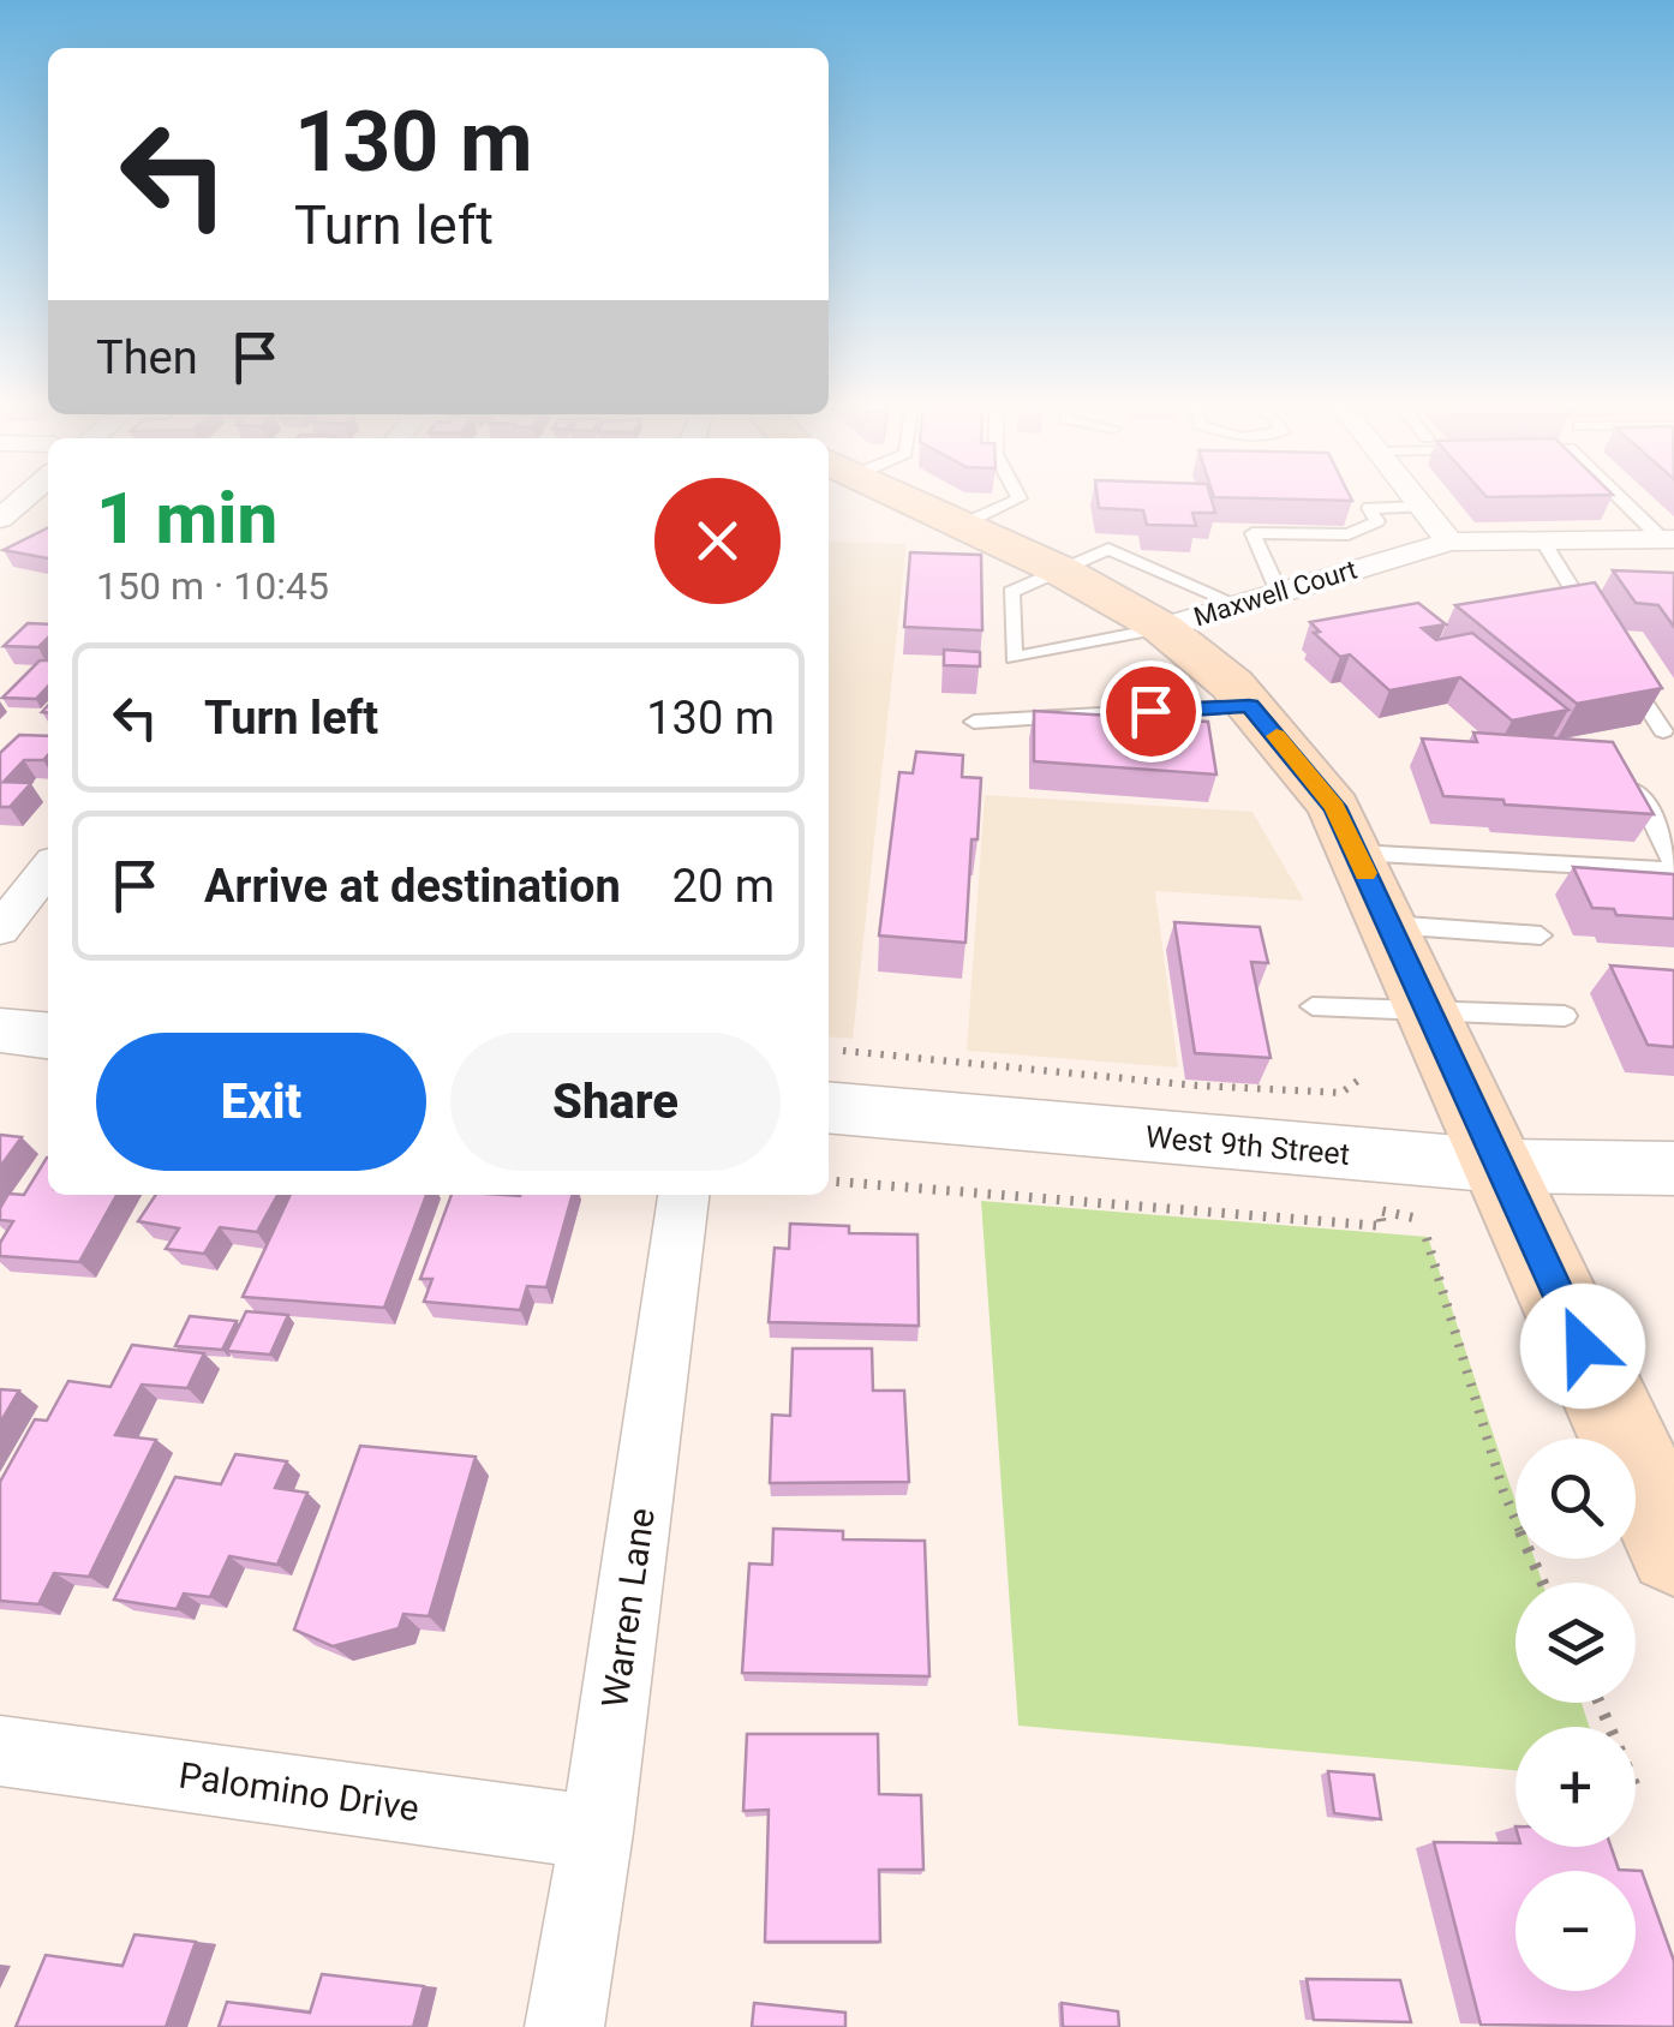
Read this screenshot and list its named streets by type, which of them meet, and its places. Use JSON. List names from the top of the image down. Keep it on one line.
{"streets":{"street":["Maxwell Court","West 9th Street","Warren Lane","Palomino Drive"]},"crossings":[["Warren Lane","Palomino Drive"]],"page":{"turn":["130 m","Turn left"],"then":"Then","heading":["1 min","150 m · 10:45"],"list":[{"name":"Turn left","value":"130 m"},{"name":"Arrive at destination","value":"20 m"}],"buttons":["Exit","Share"],"map_buttons":["+","−"]}}
